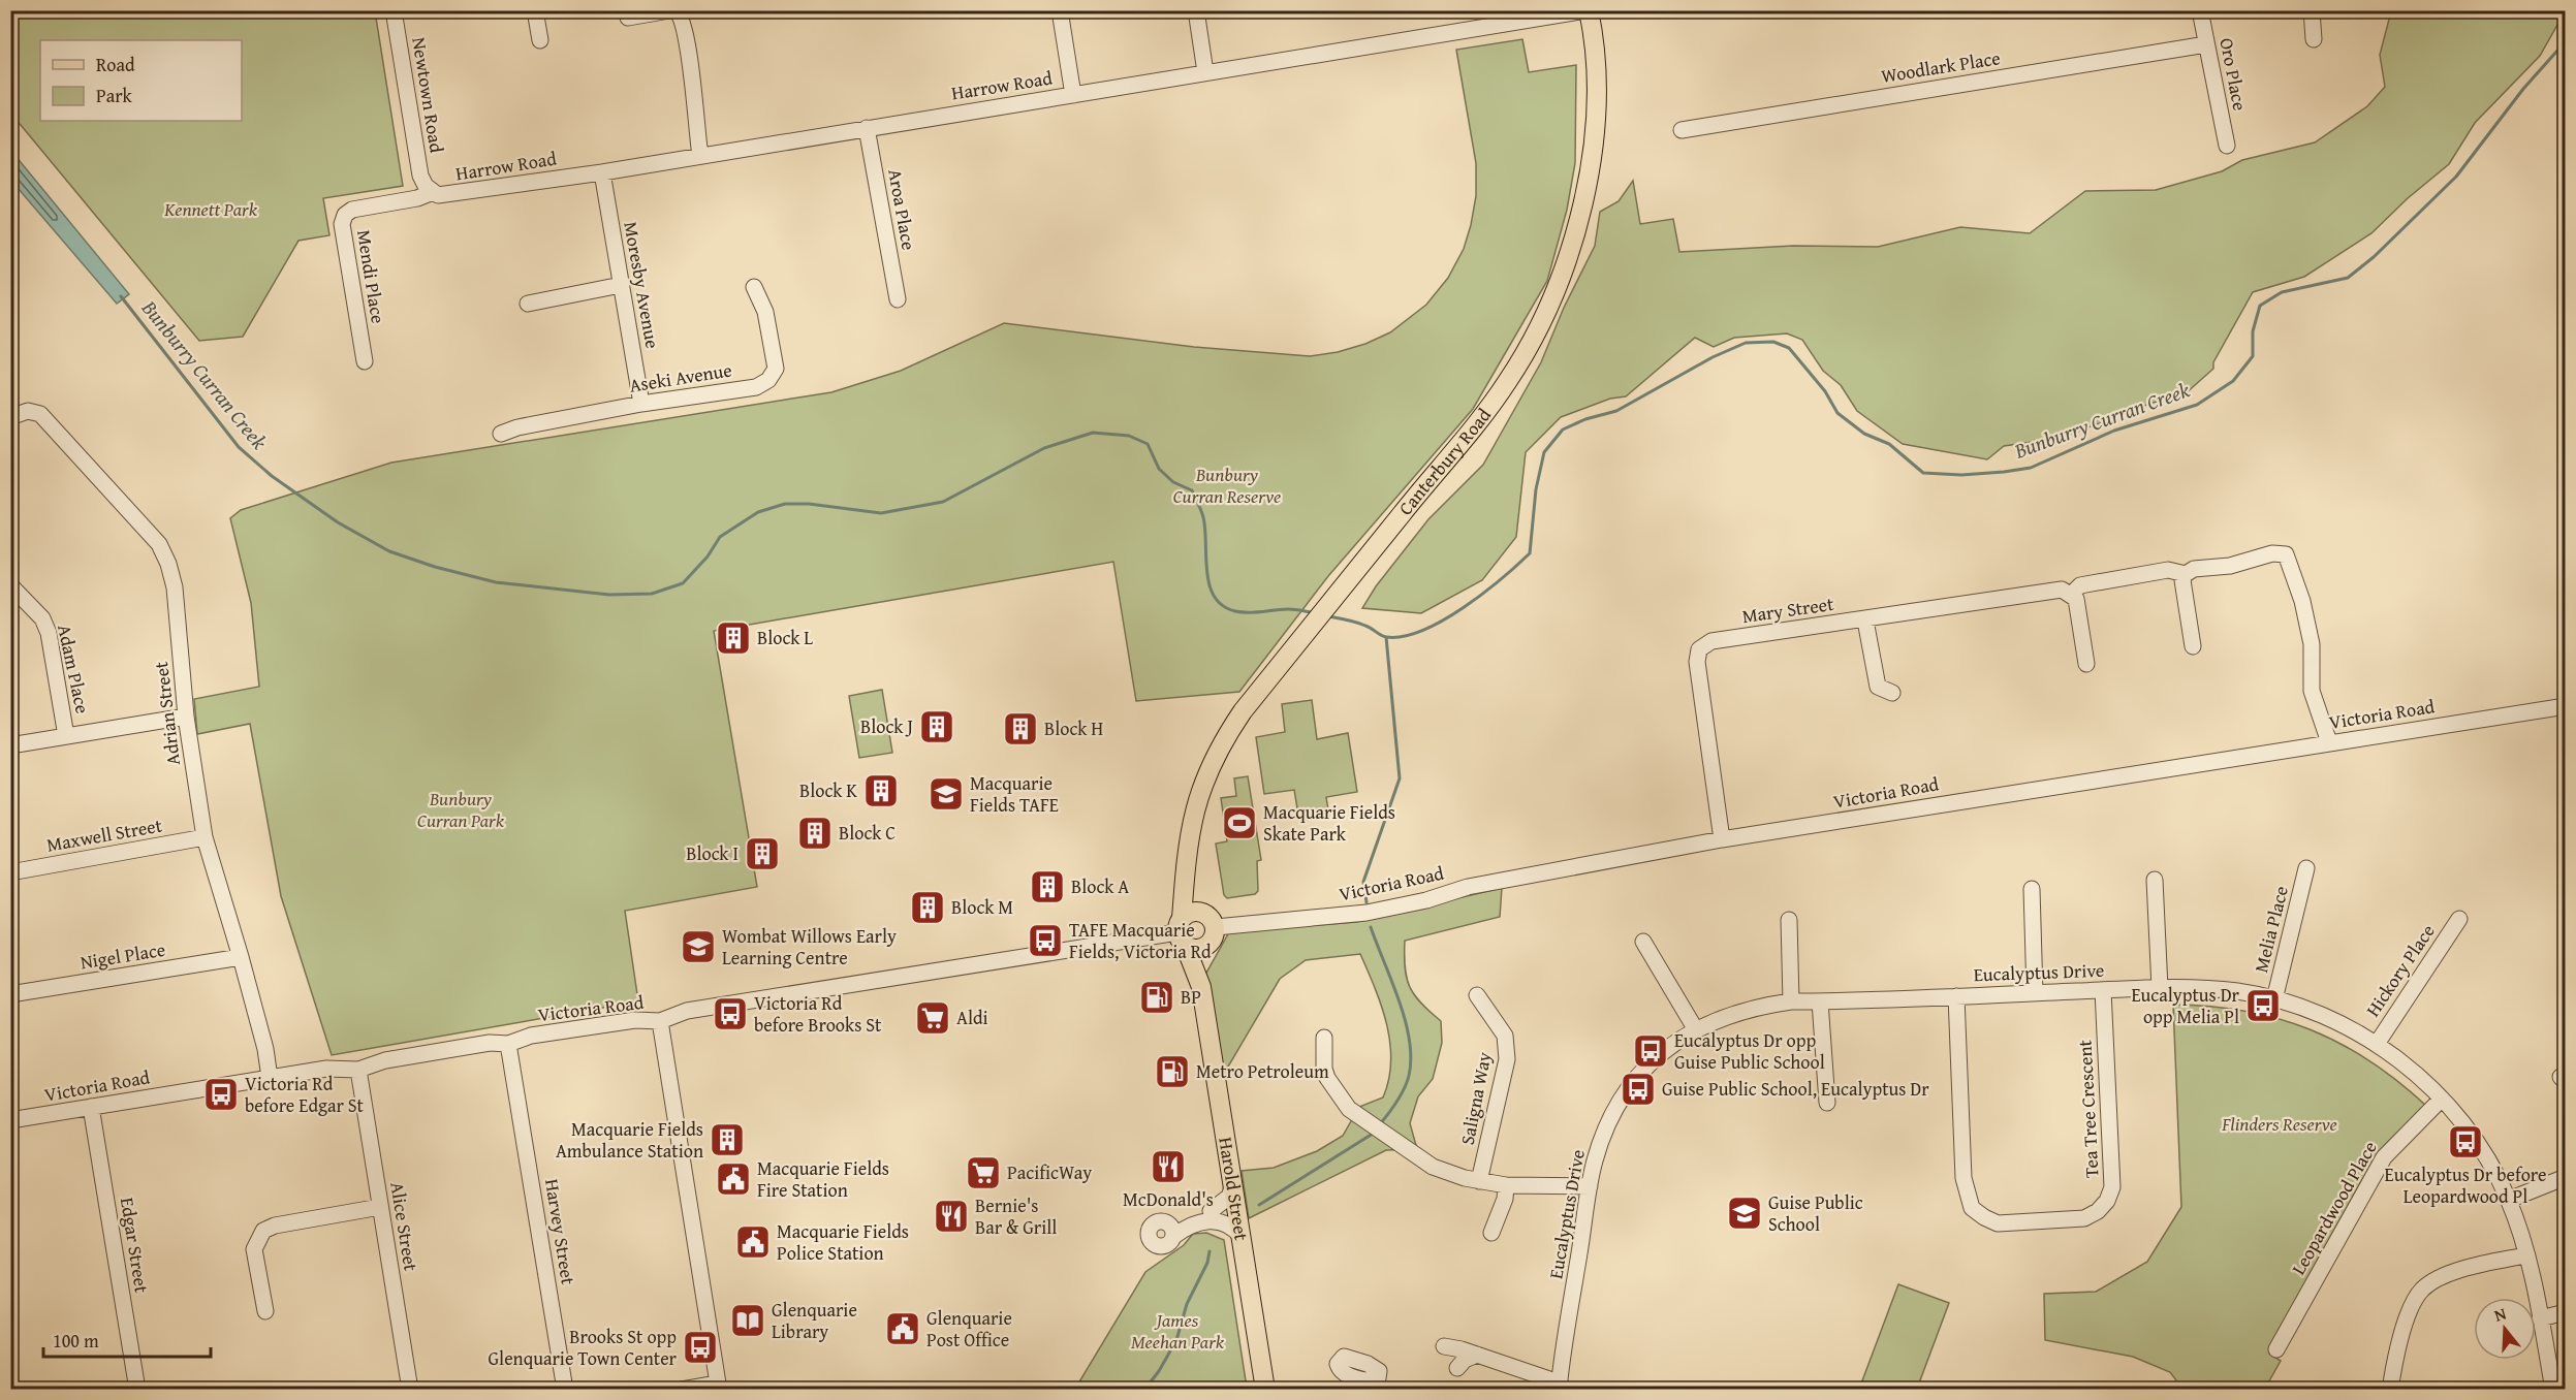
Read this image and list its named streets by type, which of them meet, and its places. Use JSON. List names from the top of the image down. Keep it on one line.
{"streets":{"main road":["Canterbury Road","Harold Street"],"street":["Woodlark Place","Oro Place","Harrow Road","Newtown Road","Aroa Place","Mendi Place","Moresby Avenue","Aseki Avenue","Mary Street","Adam Place","Adrian Street","Victoria Road","Maxwell Street","Melia Place","Nigel Place","Hickory Place","Eucalyptus Drive","Saligna Way","Tea Tree Crescent","Leopardwood Place","Alice Street","Harvey Street","Edgar Street"]},"crossings":[["Woodlark Place","Oro Place"],["Harrow Road","Newtown Road"],["Harrow Road","Aroa Place"],["Harrow Road","Mendi Place"],["Harrow Road","Moresby Avenue"],["Harrow Road","Canterbury Road"],["Newtown Road","Mendi Place"],["Moresby Avenue","Aseki Avenue"],["Canterbury Road","Victoria Road"],["Canterbury Road","Harold Street"],["Mary Street","Victoria Road"],["Adrian Street","Victoria Road"],["Adrian Street","Maxwell Street"],["Adrian Street","Nigel Place"],["Victoria Road","Harold Street"],["Victoria Road","Alice Street"],["Victoria Road","Harvey Street"],["Victoria Road","Edgar Street"],["Melia Place","Eucalyptus Drive"],["Hickory Place","Eucalyptus Drive"],["Eucalyptus Drive","Tea Tree Crescent"],["Eucalyptus Drive","Leopardwood Place"]],"water":["Bunburry Curran Creek"],"parks":["Kennett Park","Bunbury Curran Reserve","Bunbury Curran Park","Flinders Reserve","James Meehan Park"],"places":{"building":["Block L","Block J","Block H","Block K","Block C","Block I","Block A","Block M","Macquarie Fields Ambulance Station"],"school or university":["Macquarie Fields TAFE","Wombat Willows Early Learning Centre","Guise Public School"],"sports":["Macquarie Fields Skate Park"],"bus stop":["TAFE Macquarie Fields, Victoria Rd","Eucalyptus Dr opp Melia Pl","Victoria Rd before Brooks St","Eucalyptus Dr opp Guise Public School","Guise Public School, Eucalyptus Dr","Victoria Rd before Edgar St","Eucalyptus Dr before Leopardwood Pl","Brooks St opp Glenquarie Town Center"],"fuel station":["BP","Metro Petroleum"],"supermarket":["Aldi","PacificWay"],"restaurant":["McDonald's","Bernie's Bar & Grill"],"public building":["Macquarie Fields Fire Station","Macquarie Fields Police Station","Glenquarie Post Office"],"library":["Glenquarie Library"]},"legend":["Road","Park"],"scale_bar":"100 m","north":"top"}
